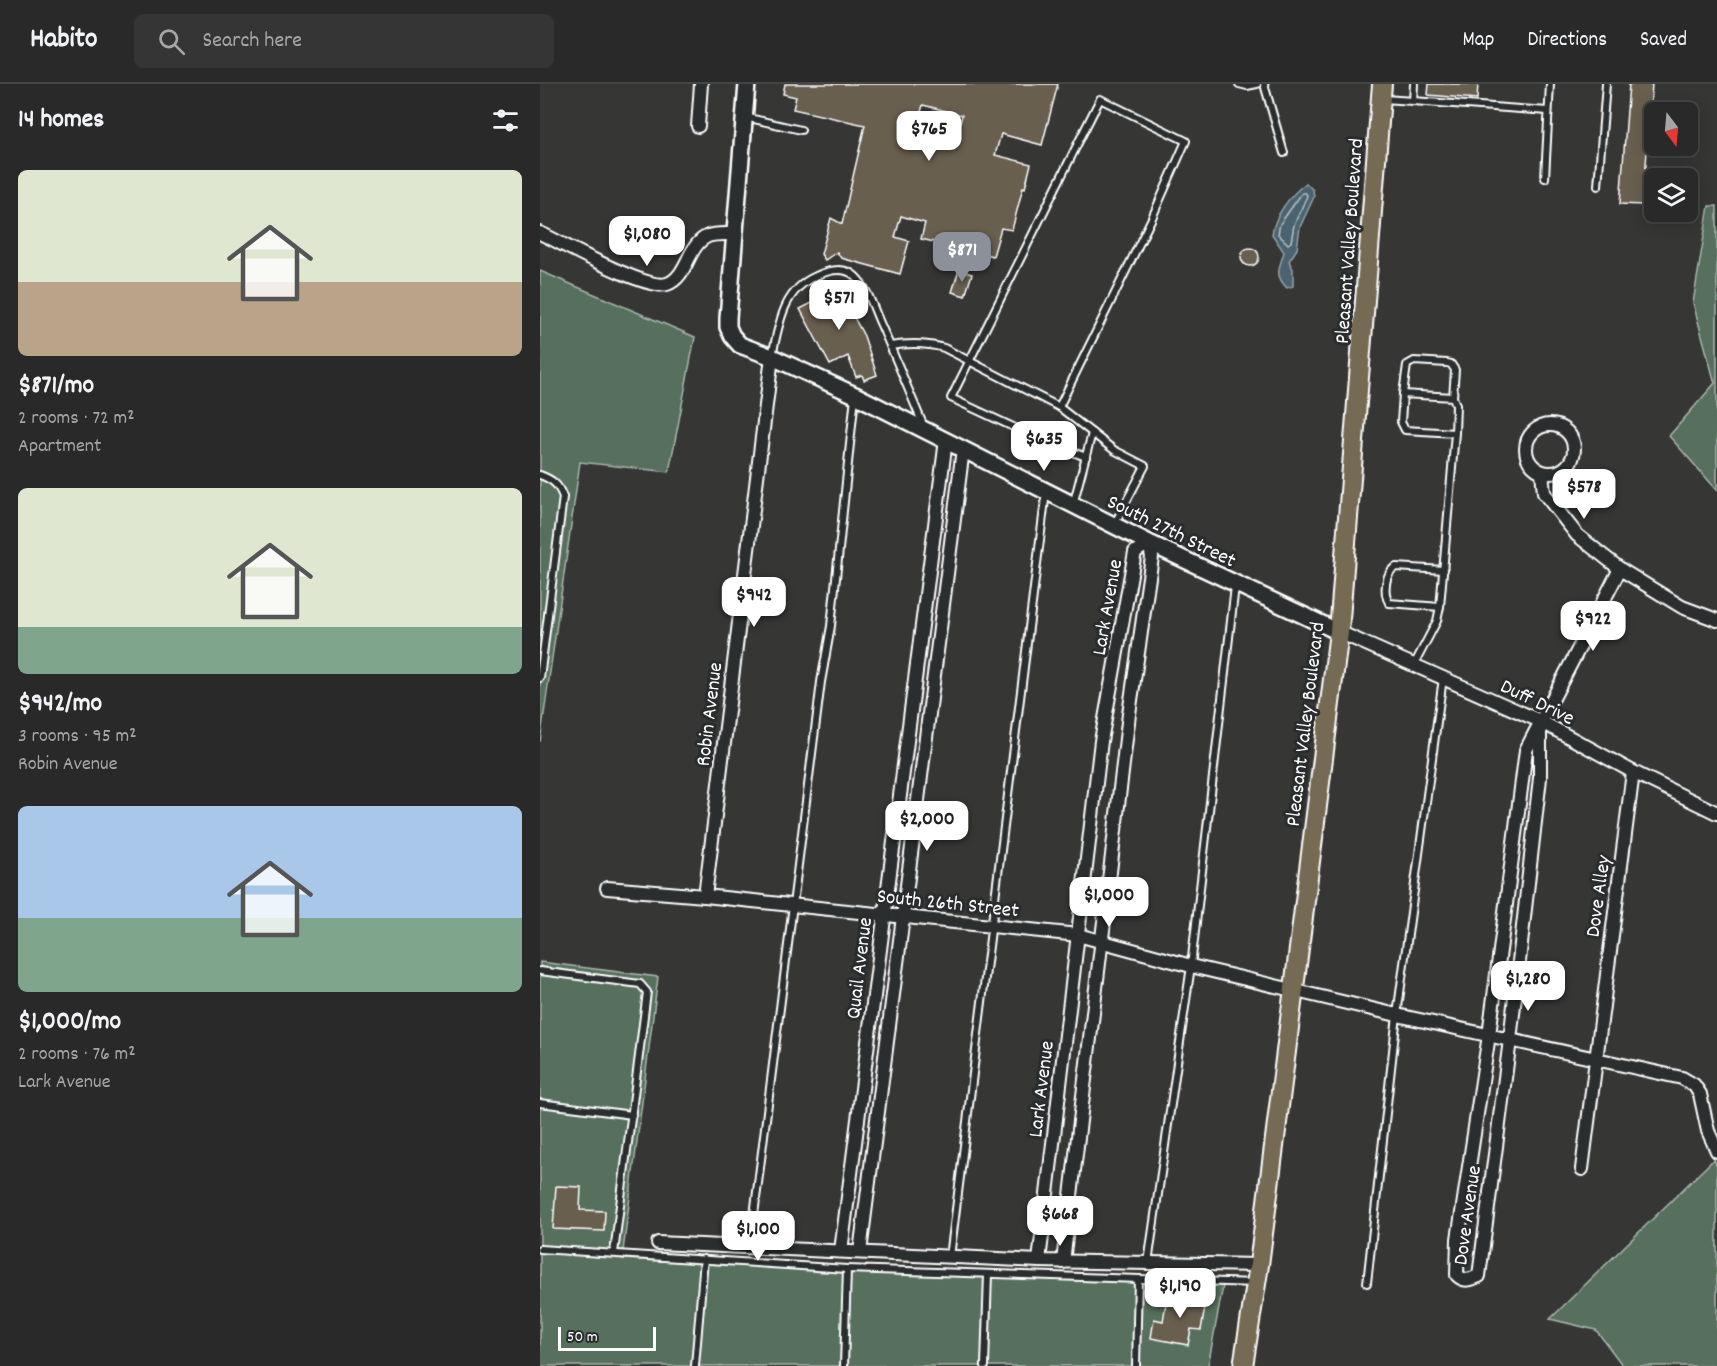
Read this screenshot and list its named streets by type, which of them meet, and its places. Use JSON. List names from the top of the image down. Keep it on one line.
{"streets":{"main road":["Pleasant Valley Boulevard"],"street":["South 27th Street","Lark Avenue","Duff Drive","Robin Avenue","Dove Alley","South 26th Street","Quail Avenue","Dove Avenue"]},"crossings":[["Pleasant Valley Boulevard","South 27th Street"],["Pleasant Valley Boulevard","Duff Drive"],["Pleasant Valley Boulevard","South 26th Street"],["South 27th Street","Lark Avenue"],["South 27th Street","Duff Drive"],["South 27th Street","Robin Avenue"],["South 27th Street","Quail Avenue"],["Lark Avenue","South 26th Street"],["Duff Drive","Dove Alley"],["Duff Drive","Dove Avenue"],["Robin Avenue","South 26th Street"],["Dove Alley","South 26th Street"],["South 26th Street","Quail Avenue"],["South 26th Street","Dove Avenue"]],"scale_bar":"50 m","north":"bottom","page":{"header":"Habito","search":"Search here","nav":["Map","Directions","Saved"],"heading":"14 homes","price":["$765","$1,080","$871","$571","$635","$578","$942","$922","$2,000","$1,000","$1,280","$668","$1,100","$1,190"],"list":[{"name":"$871/mo","note":"2 rooms · 72 m² · Apartment"},{"name":"$942/mo","note":"3 rooms · 95 m² · Robin Avenue"},{"name":"$1,000/mo","note":"2 rooms · 76 m² · Lark Avenue"}],"scale":"50 m"}}
